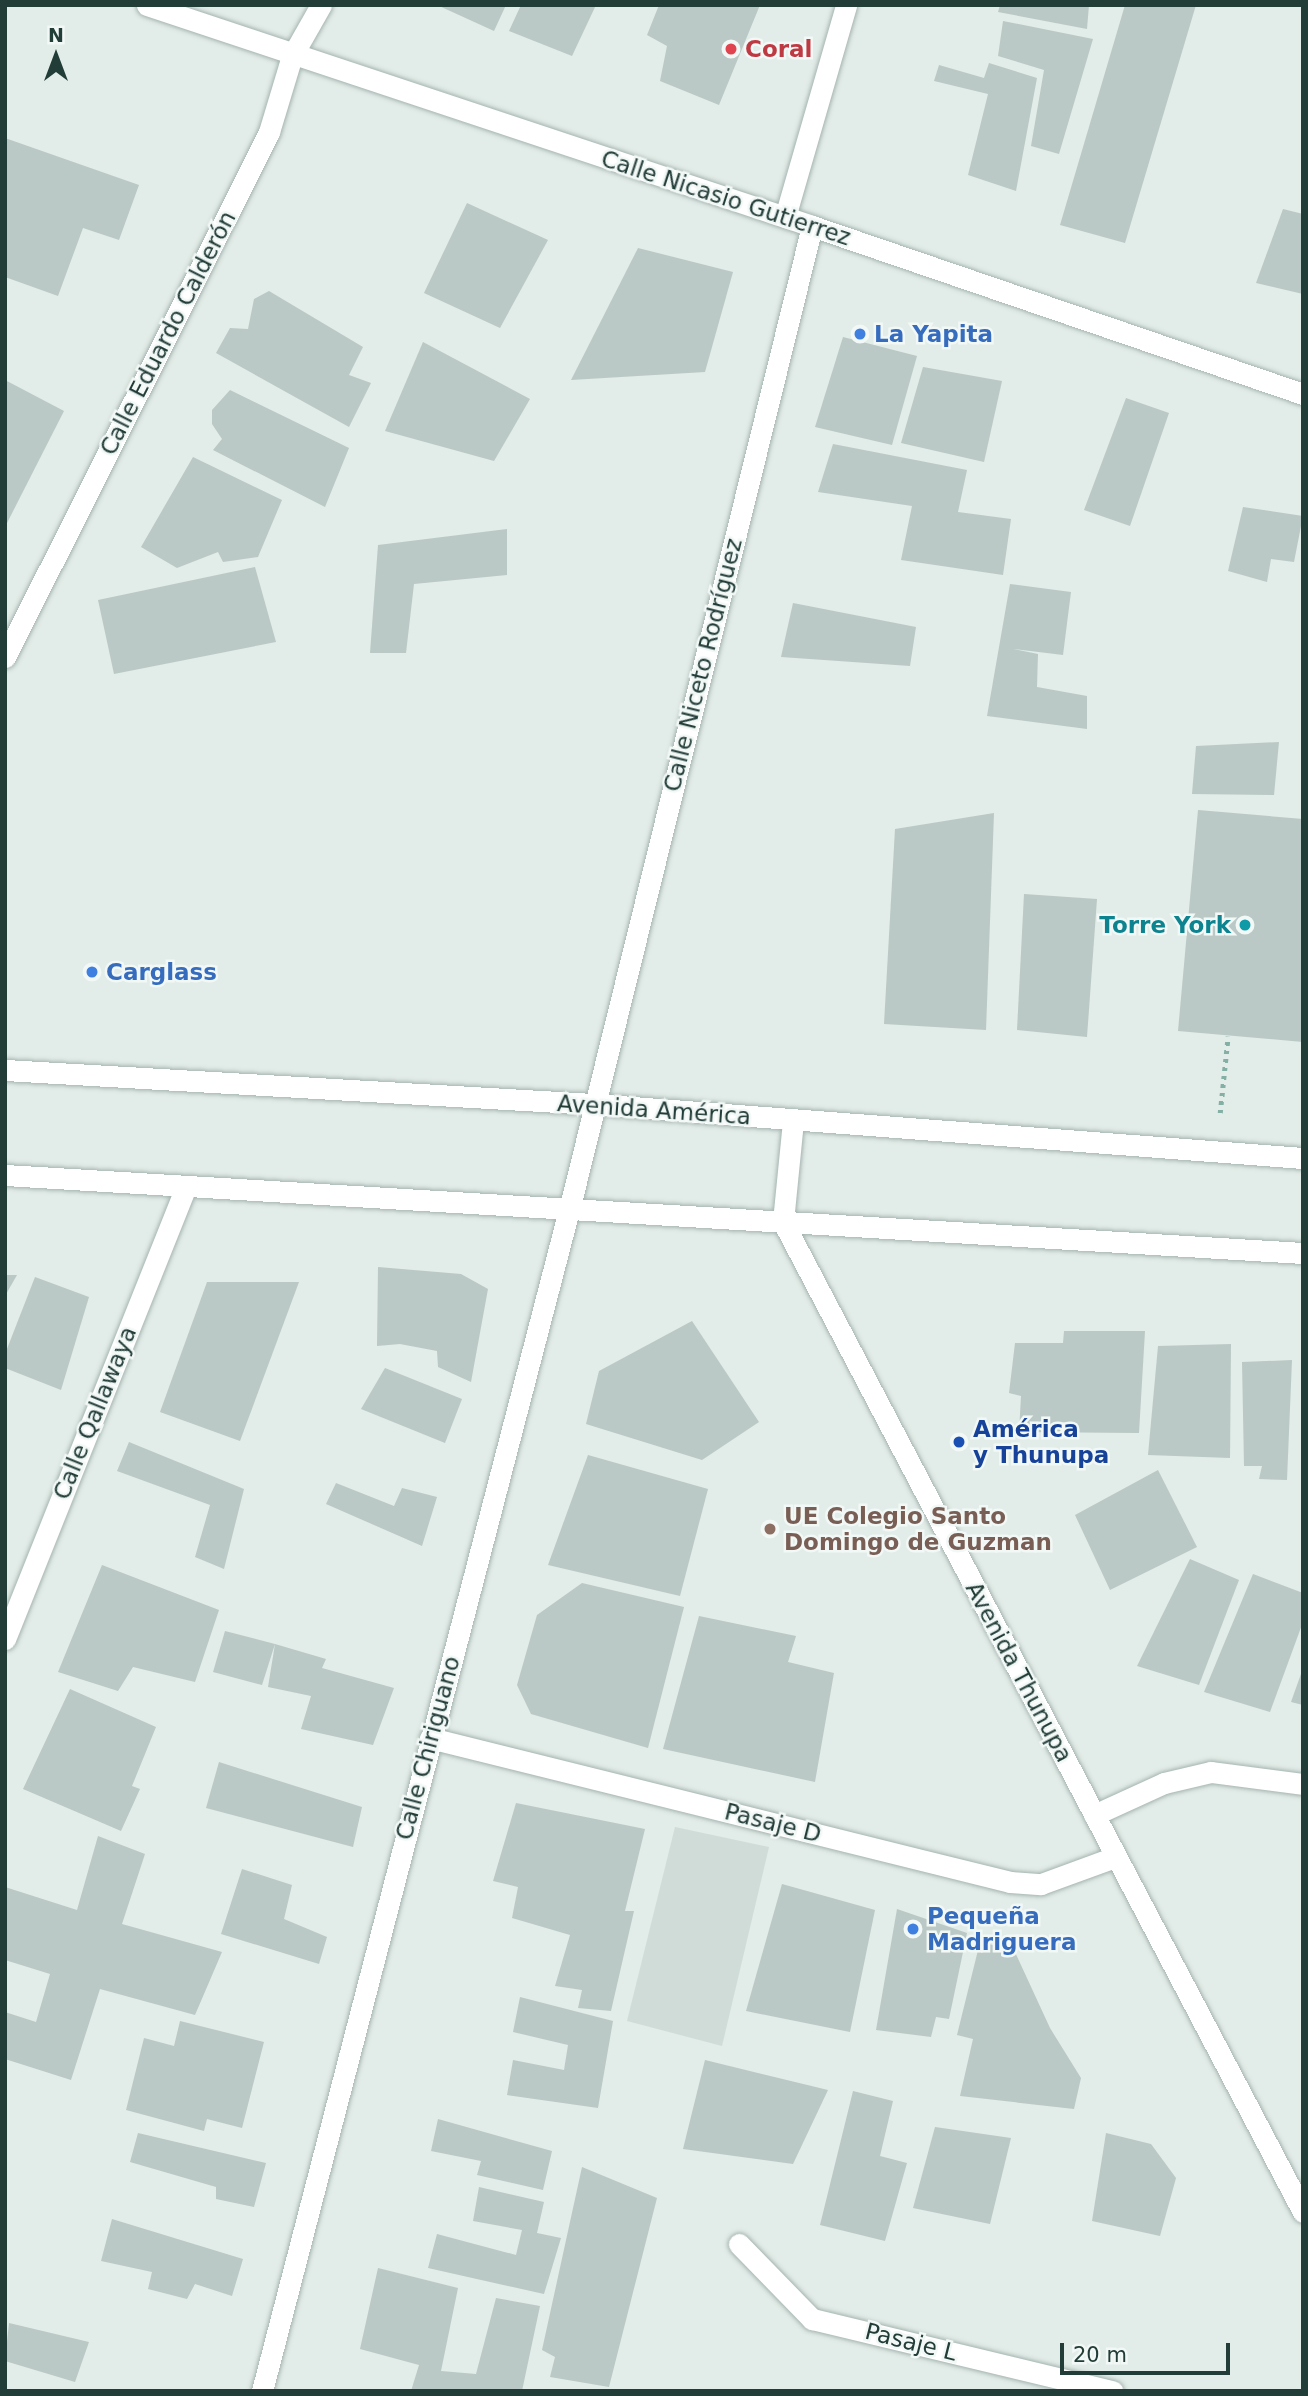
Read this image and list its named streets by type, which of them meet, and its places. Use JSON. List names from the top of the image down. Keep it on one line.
{"streets":{"main road":["Calle Nicasio Gutierrez","Calle Eduardo Calderón","Calle Niceto Rodríguez","Avenida América","Calle Qallawaya","Avenida Thunupa","Calle Chiriguano","Pasaje D","Pasaje L"]},"crossings":[["Calle Nicasio Gutierrez","Calle Eduardo Calderón"],["Calle Nicasio Gutierrez","Calle Niceto Rodríguez"],["Calle Niceto Rodríguez","Avenida América"],["Calle Niceto Rodríguez","Calle Chiriguano"],["Avenida América","Calle Chiriguano"],["Avenida Thunupa","Pasaje D"],["Calle Chiriguano","Pasaje D"]],"places":["Coral","La Yapita","Torre York","Carglass","América y Thunupa","UE Colegio Santo Domingo de Guzman","Pequeña Madriguera"],"scale_bar":"20 m","north":"top"}
